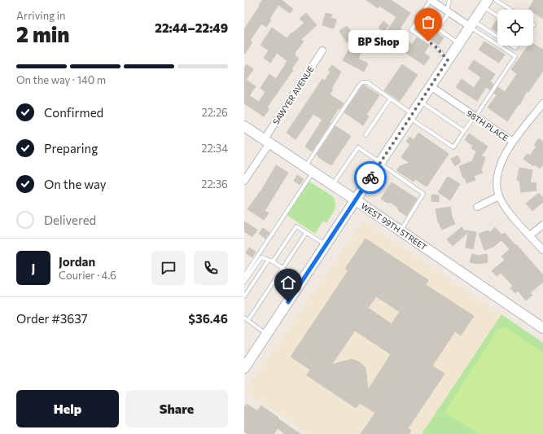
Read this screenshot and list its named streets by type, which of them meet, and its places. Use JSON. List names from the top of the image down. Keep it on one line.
{"streets":{"main road":["WEST 99TH STREET"],"street":["SAWYER AVENUE","98TH PLACE"]},"crossings":[["SAWYER AVENUE","WEST 99TH STREET"]],"places":["BP Shop"],"page":{"heading":["2 min","Arriving in","22:44–22:49"],"panel":["Jordan","Courier · 4.6","Order #3637","$36.46"],"bubble":"BP Shop","bar":"On the way · 140 m","list":[["Confirmed","22:26"],["Preparing","22:34"],["On the way","22:36"],"Delivered"],"round":"J","buttons":["Help","Share"]}}
